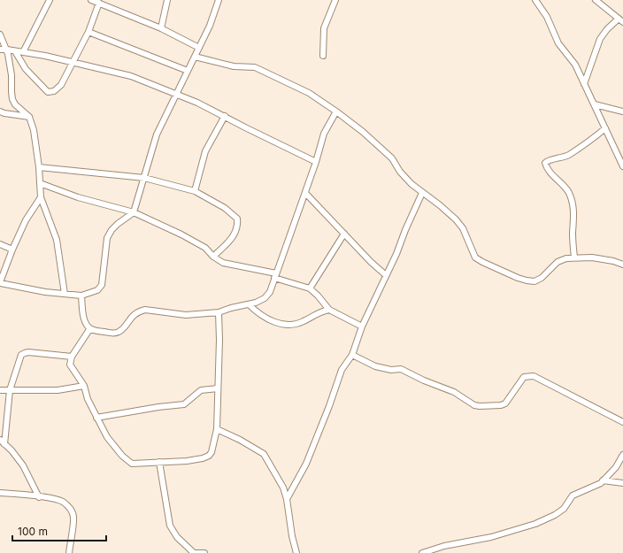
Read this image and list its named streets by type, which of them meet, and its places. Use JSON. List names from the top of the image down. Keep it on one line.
{"scale_bar":"100 m"}
